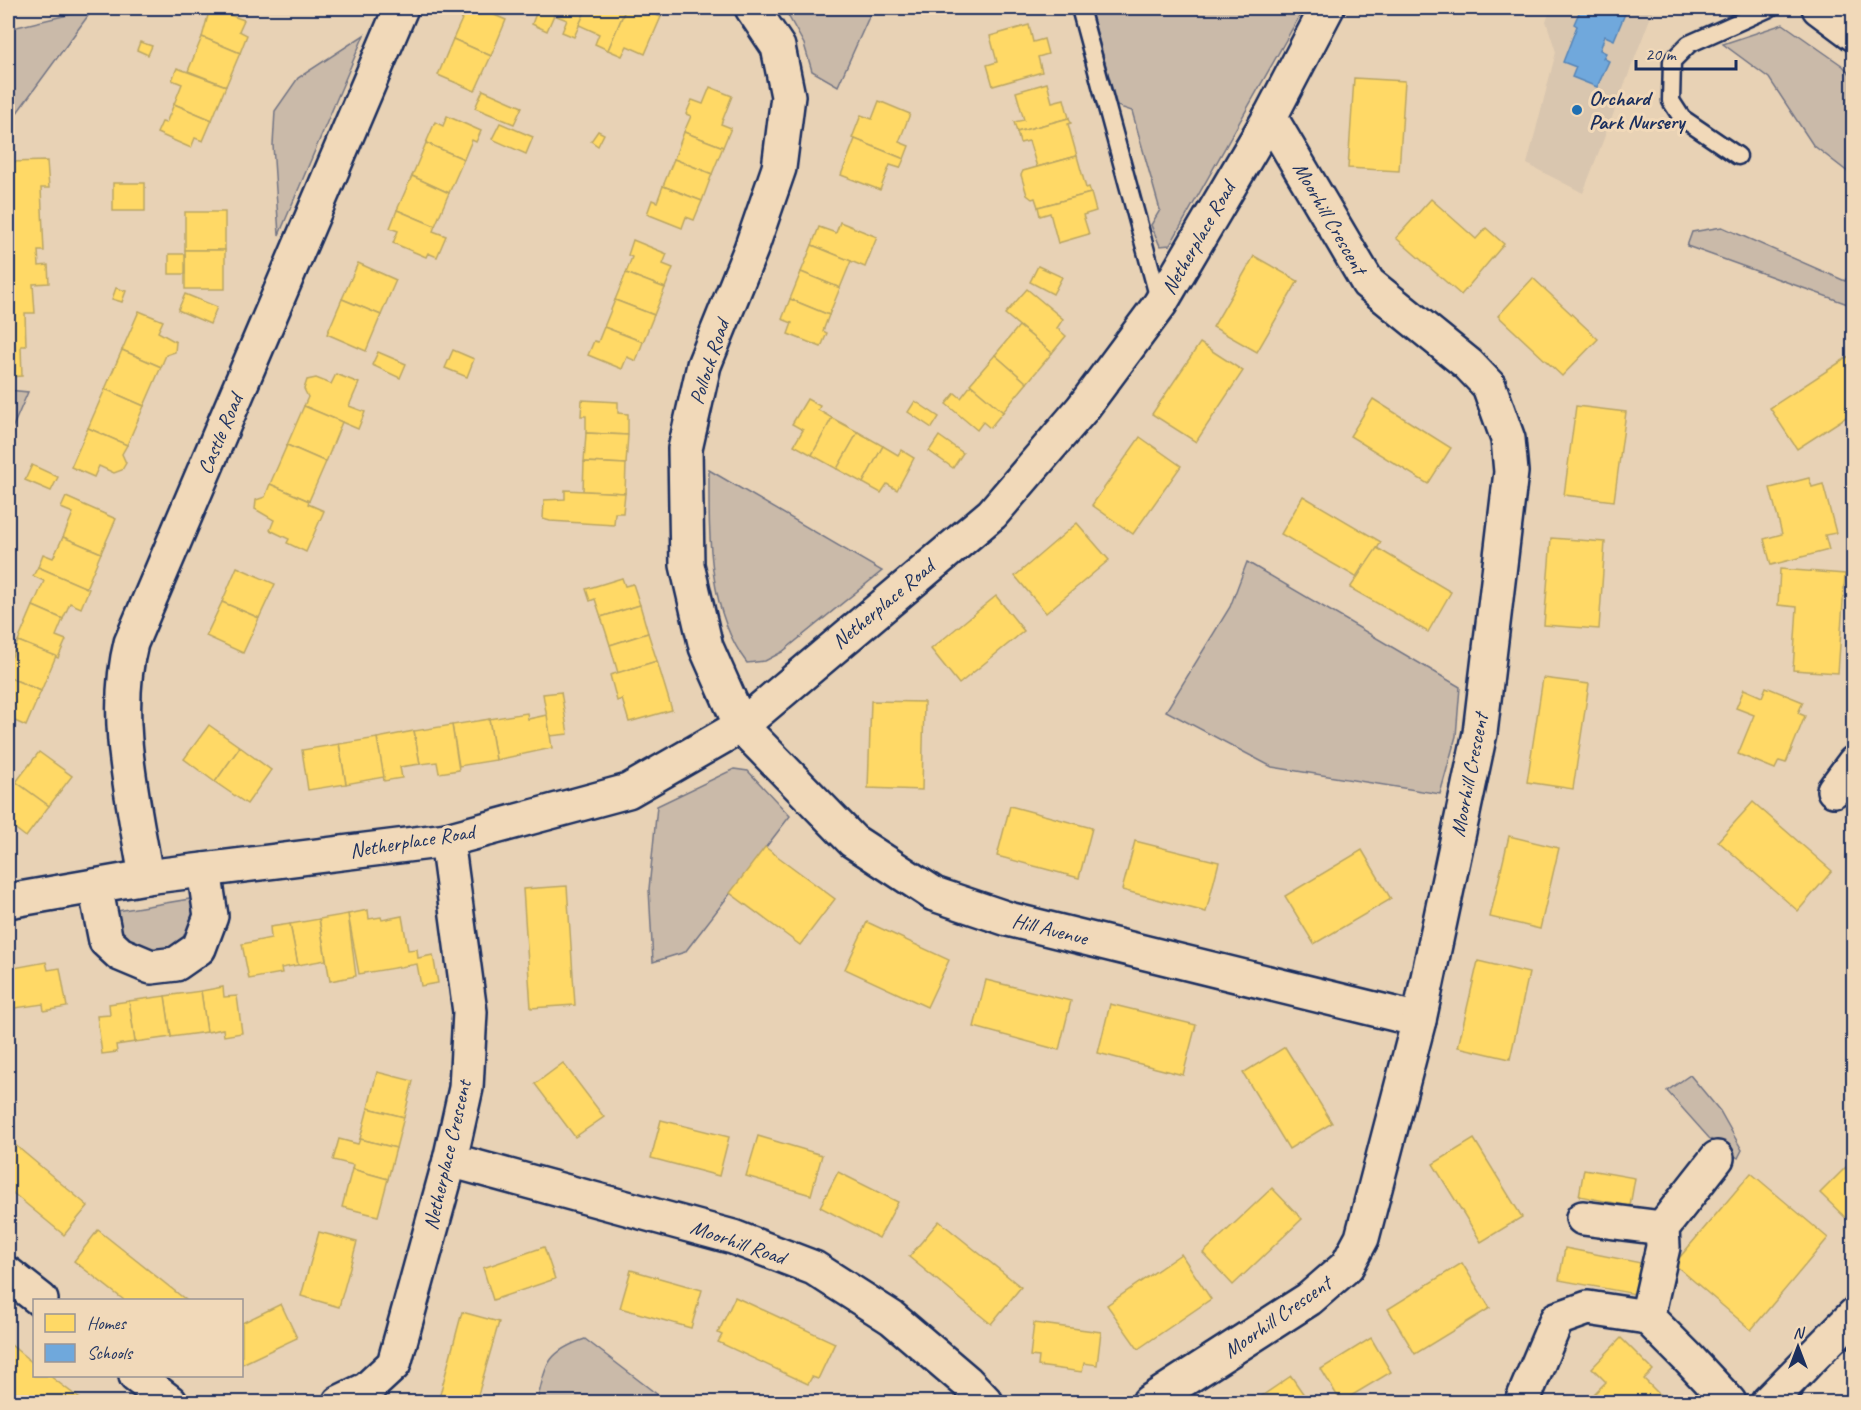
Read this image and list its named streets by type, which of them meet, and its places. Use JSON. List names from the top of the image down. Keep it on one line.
{"streets":{"street":["Moorhill Crescent","Netherplace Road","Pollock Road","Castle Road","Hill Avenue","Netherplace Crescent","Moorhill Road"]},"crossings":[["Moorhill Crescent","Netherplace Road"],["Moorhill Crescent","Hill Avenue"],["Netherplace Road","Pollock Road"],["Netherplace Road","Castle Road"],["Netherplace Road","Hill Avenue"],["Netherplace Road","Netherplace Crescent"],["Pollock Road","Hill Avenue"],["Netherplace Crescent","Moorhill Road"]],"places":["Orchard Park Nursery"],"legend":["Homes","Schools"],"scale_bar":"20 m","north":"top"}
